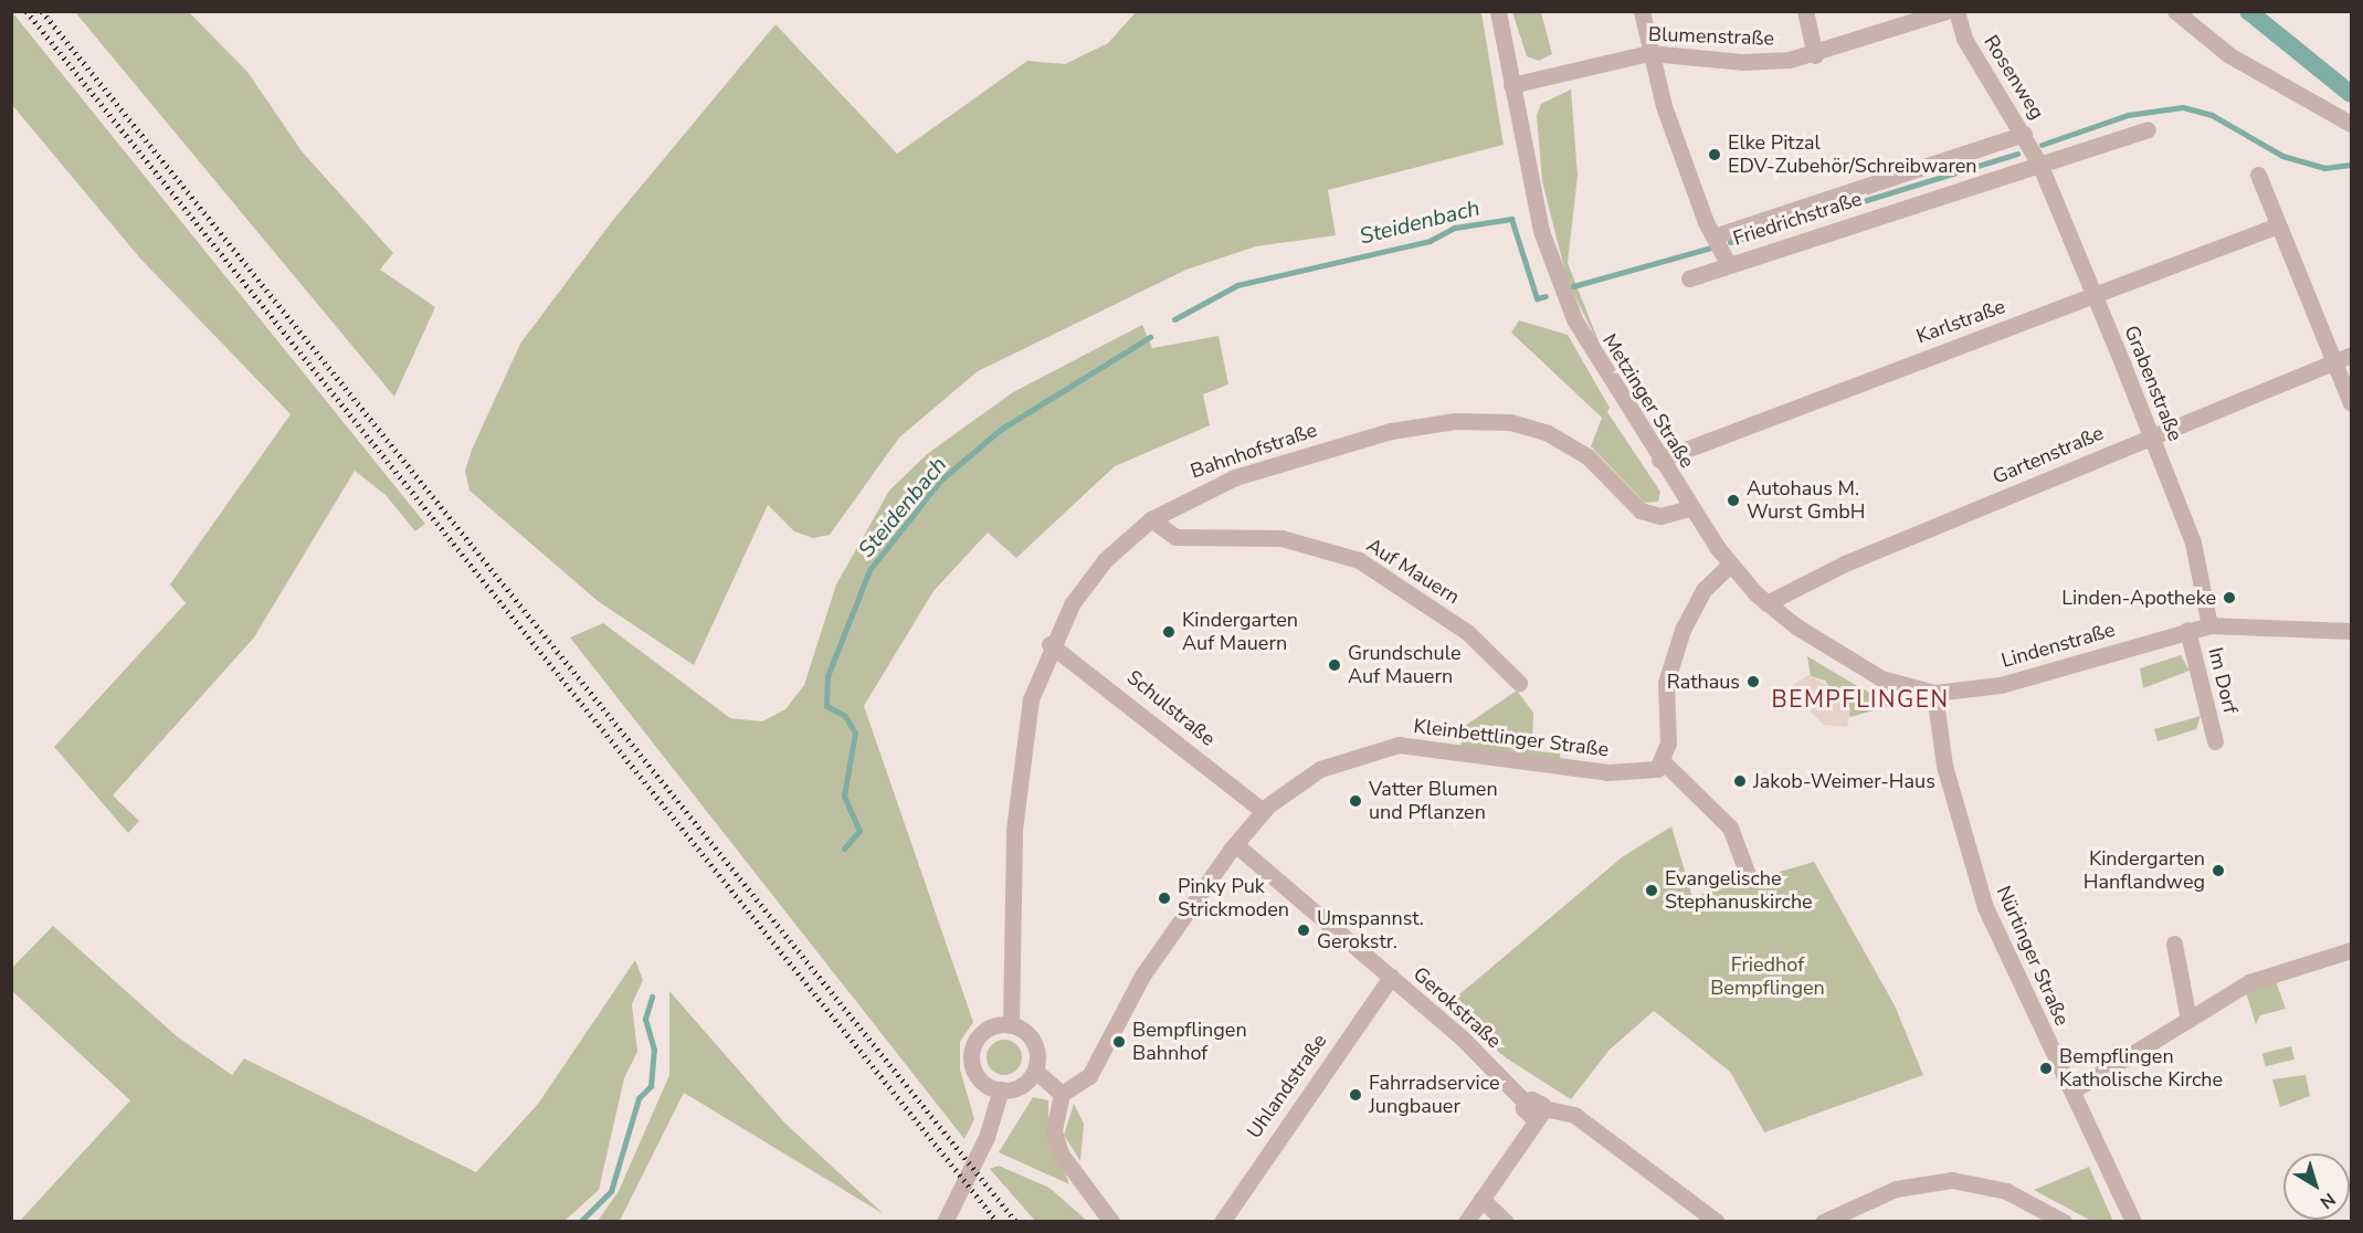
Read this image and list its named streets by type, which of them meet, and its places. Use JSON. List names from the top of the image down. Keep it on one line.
{"streets":{"street":["Blumenstraße","Rosenweg","Friedrichstraße","Karlstraße","Grabenstraße","Metzinger Straße","Bahnhofstraße","Gartenstraße","Auf Mauern","Lindenstraße","Im Dorf","Schulstraße","Kleinbettlinger Straße","Nürtinger Straße","Gerokstraße","Uhlandstraße"]},"crossings":[["Blumenstraße","Metzinger Straße"],["Rosenweg","Friedrichstraße"],["Rosenweg","Grabenstraße"],["Friedrichstraße","Grabenstraße"],["Karlstraße","Grabenstraße"],["Karlstraße","Metzinger Straße"],["Grabenstraße","Gartenstraße"],["Grabenstraße","Lindenstraße"],["Metzinger Straße","Bahnhofstraße"],["Metzinger Straße","Gartenstraße"],["Metzinger Straße","Lindenstraße"],["Metzinger Straße","Nürtinger Straße"],["Bahnhofstraße","Auf Mauern"],["Bahnhofstraße","Schulstraße"],["Lindenstraße","Im Dorf"],["Lindenstraße","Nürtinger Straße"],["Schulstraße","Kleinbettlinger Straße"],["Kleinbettlinger Straße","Gerokstraße"],["Gerokstraße","Uhlandstraße"]],"districts":["BEMPFLINGEN"],"water":["Steidenbach"],"parks":["Friedhof Bempflingen"],"places":["Elke Pitzal EDV-Zubehör/Schreibwaren","Autohaus M. Wurst GmbH","Linden-Apotheke","Kindergarten Auf Mauern","Grundschule Auf Mauern","Rathaus","Jakob-Weimer-Haus","Vatter Blumen und Pflanzen","Kindergarten Hanflandweg","Evangelische Stephanuskirche","Pinky Puk Strickmoden","Umspannst. Gerokstr.","Bempflingen Bahnhof","Bempflingen Katholische Kirche","Fahrradservice Jungbauer"],"north":"bottom right"}
